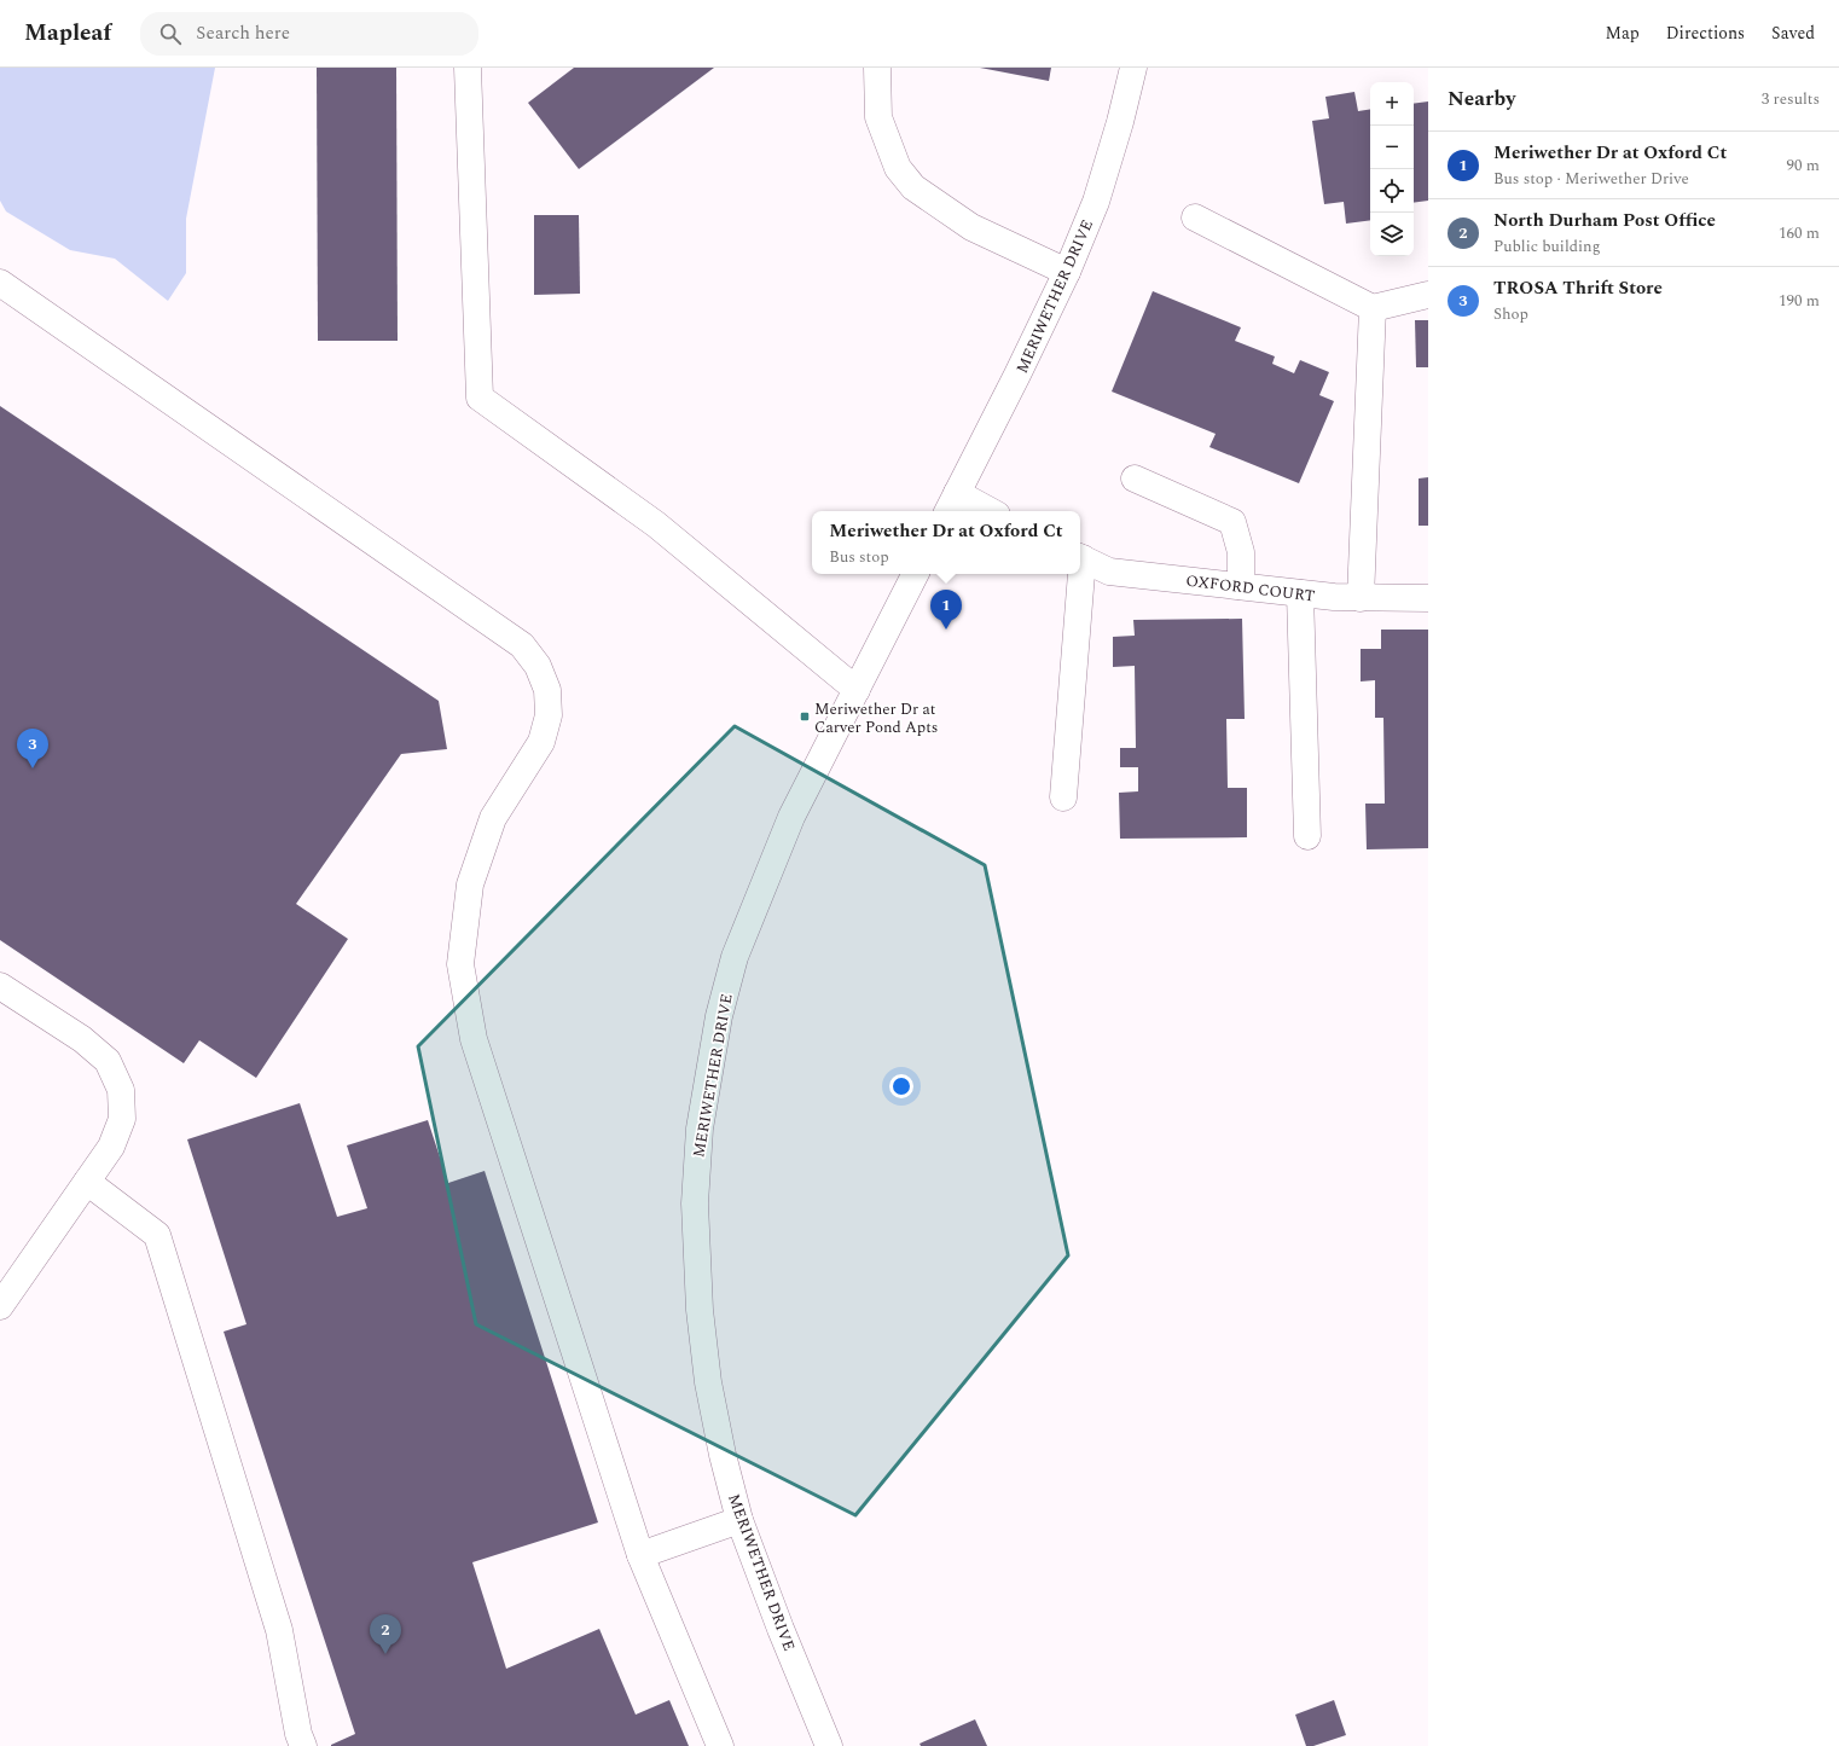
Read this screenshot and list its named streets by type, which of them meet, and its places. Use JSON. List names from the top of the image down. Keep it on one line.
{"streets":{"street":["MERIWETHER DRIVE","OXFORD COURT"]},"places":{"transit":["Meriwether Dr at Carver Pond Apts"]},"page":{"header":"Mapleaf","search":"Search here","nav":["Map","Directions","Saved"],"heading":["Nearby","3 results"],"map_buttons":["+","−"],"list":[{"mark":"1","name":"Meriwether Dr at Oxford Ct","note":"Bus stop · Meriwether Drive","value":"90 m"},{"mark":"2","name":"North Durham Post Office","note":"Public building","value":"160 m"},{"mark":"3","name":"TROSA Thrift Store","note":"Shop","value":"190 m"}],"popup":["Meriwether Dr at Oxford Ct","Bus stop"],"pins":["1","3","2"]}}
